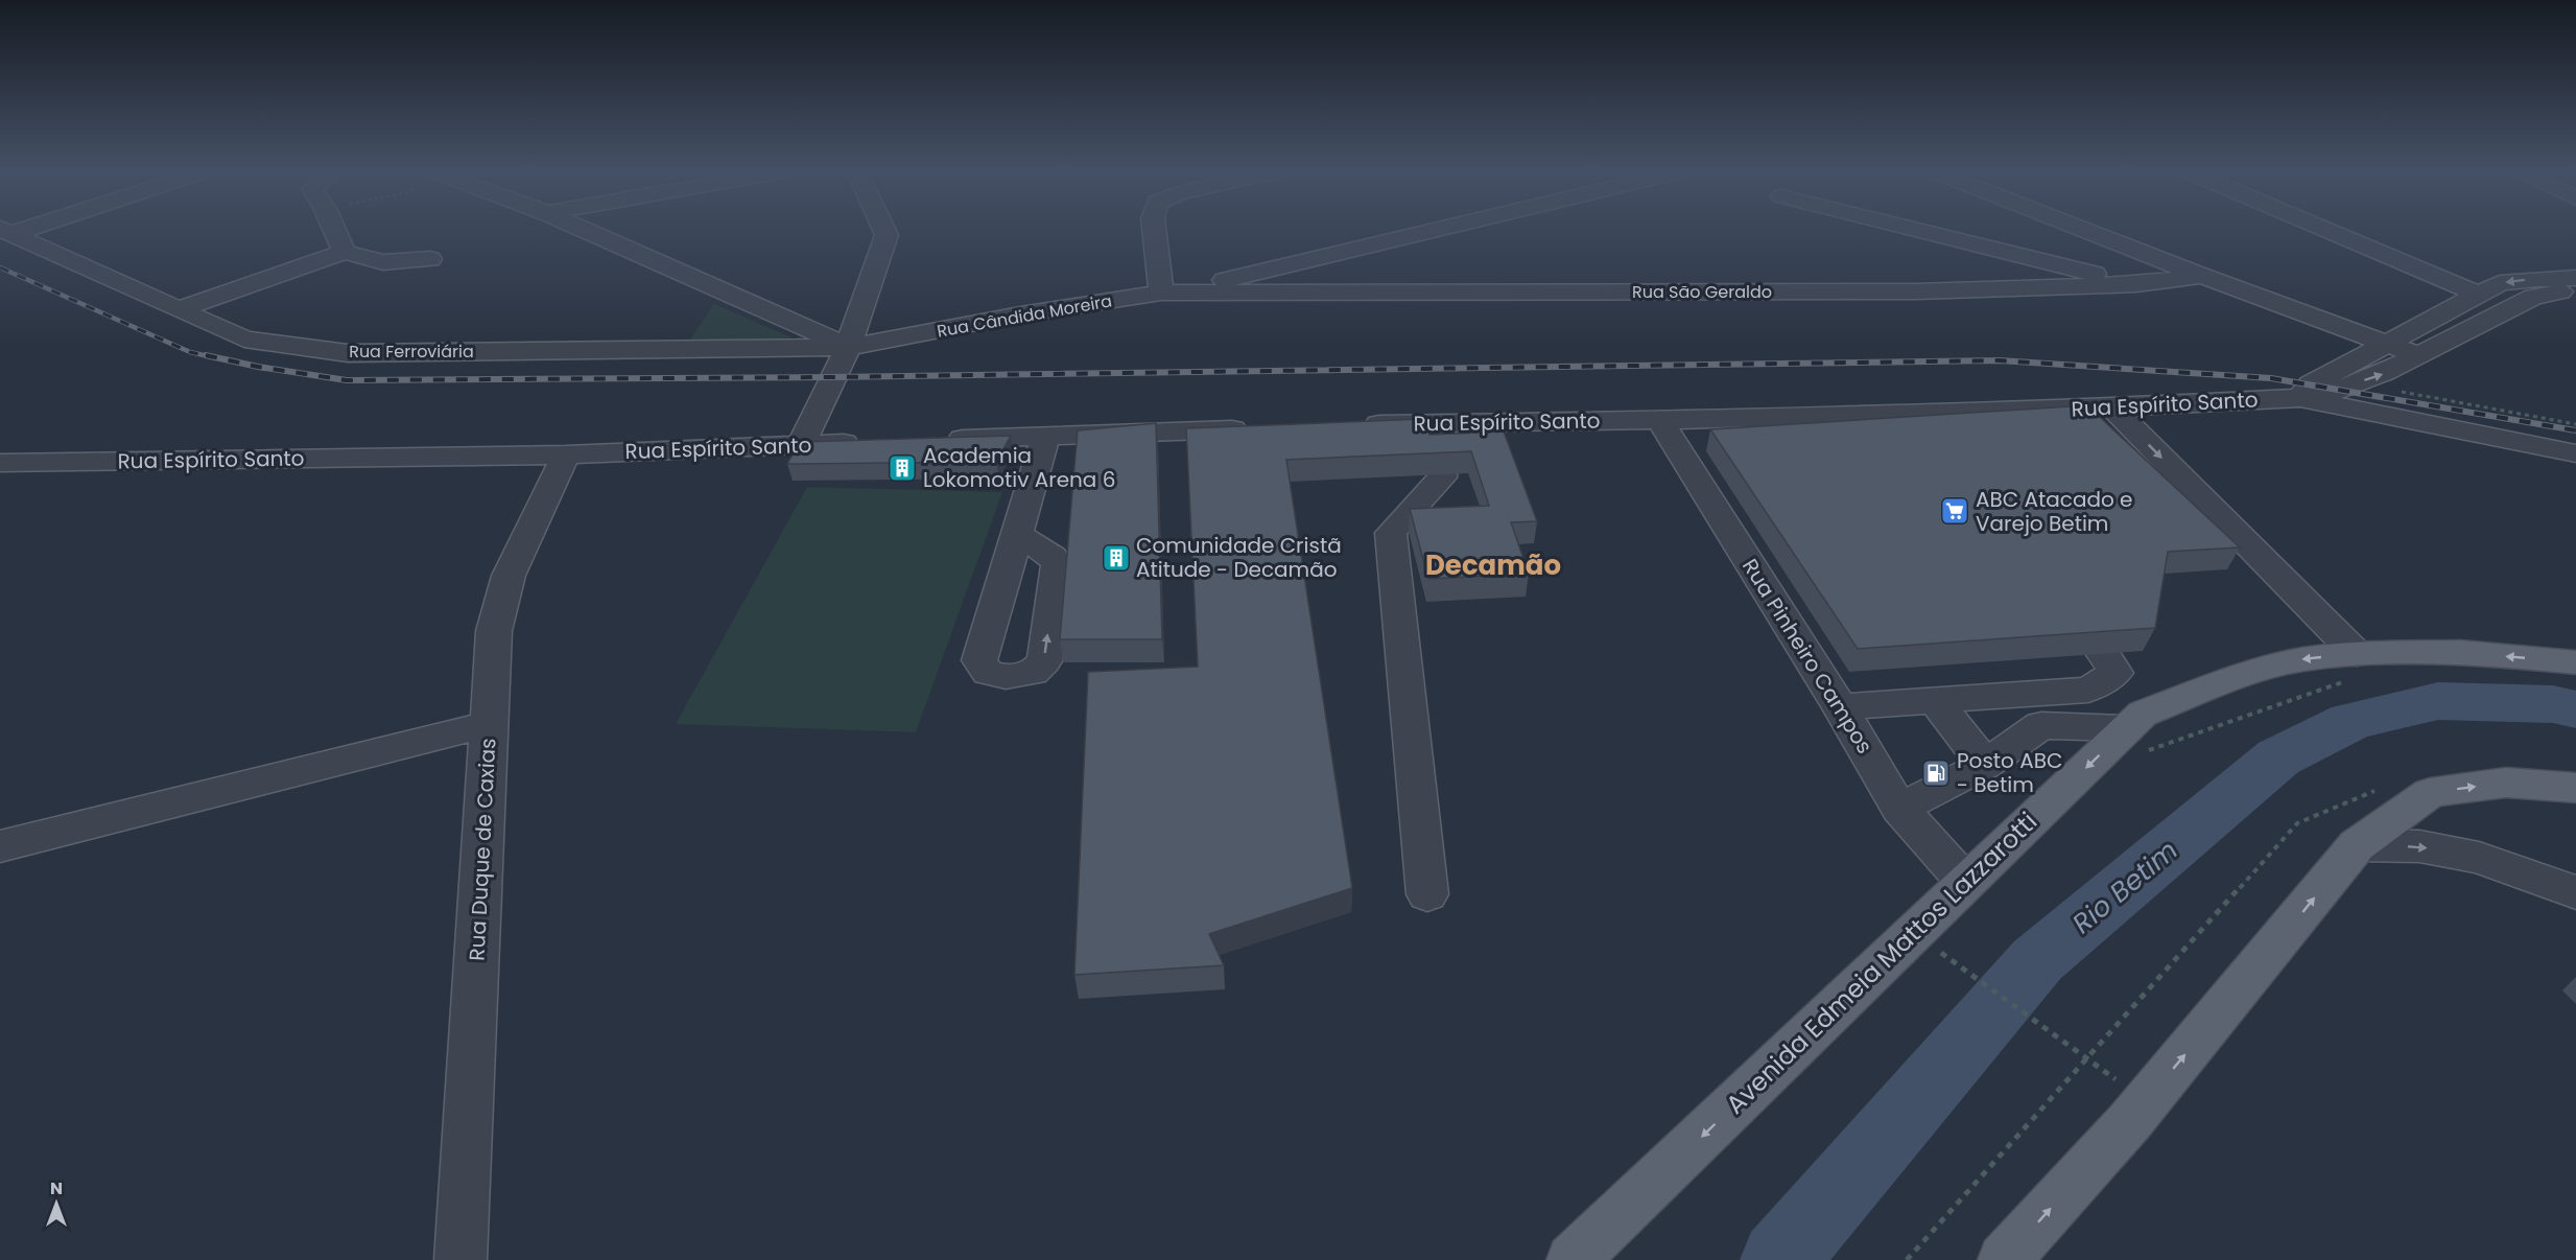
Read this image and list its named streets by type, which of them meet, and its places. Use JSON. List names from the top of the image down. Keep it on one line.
{"streets":{"main road":["Avenida Edmeia Mattos Lazzarotti"],"street":["Rua São Geraldo","Rua Cândida Moreira","Rua Ferroviária","Rua Espírito Santo","Rua Pinheiro Campos","Rua Duque de Caxias"]},"crossings":[["Rua São Geraldo","Rua Cândida Moreira"],["Rua Cândida Moreira","Rua Ferroviária"],["Rua Espírito Santo","Rua Pinheiro Campos"],["Rua Espírito Santo","Rua Duque de Caxias"],["Rua Pinheiro Campos","Avenida Edmeia Mattos Lazzarotti"]],"districts":["Decamão"],"water":["Rio Betim"],"places":{"building":["Academia Lokomotiv Arena 6","Comunidade Cristã Atitude - Decamão"],"supermarket":["ABC Atacado e Varejo Betim"],"fuel station":["Posto ABC - Betim"]},"north":"top"}
